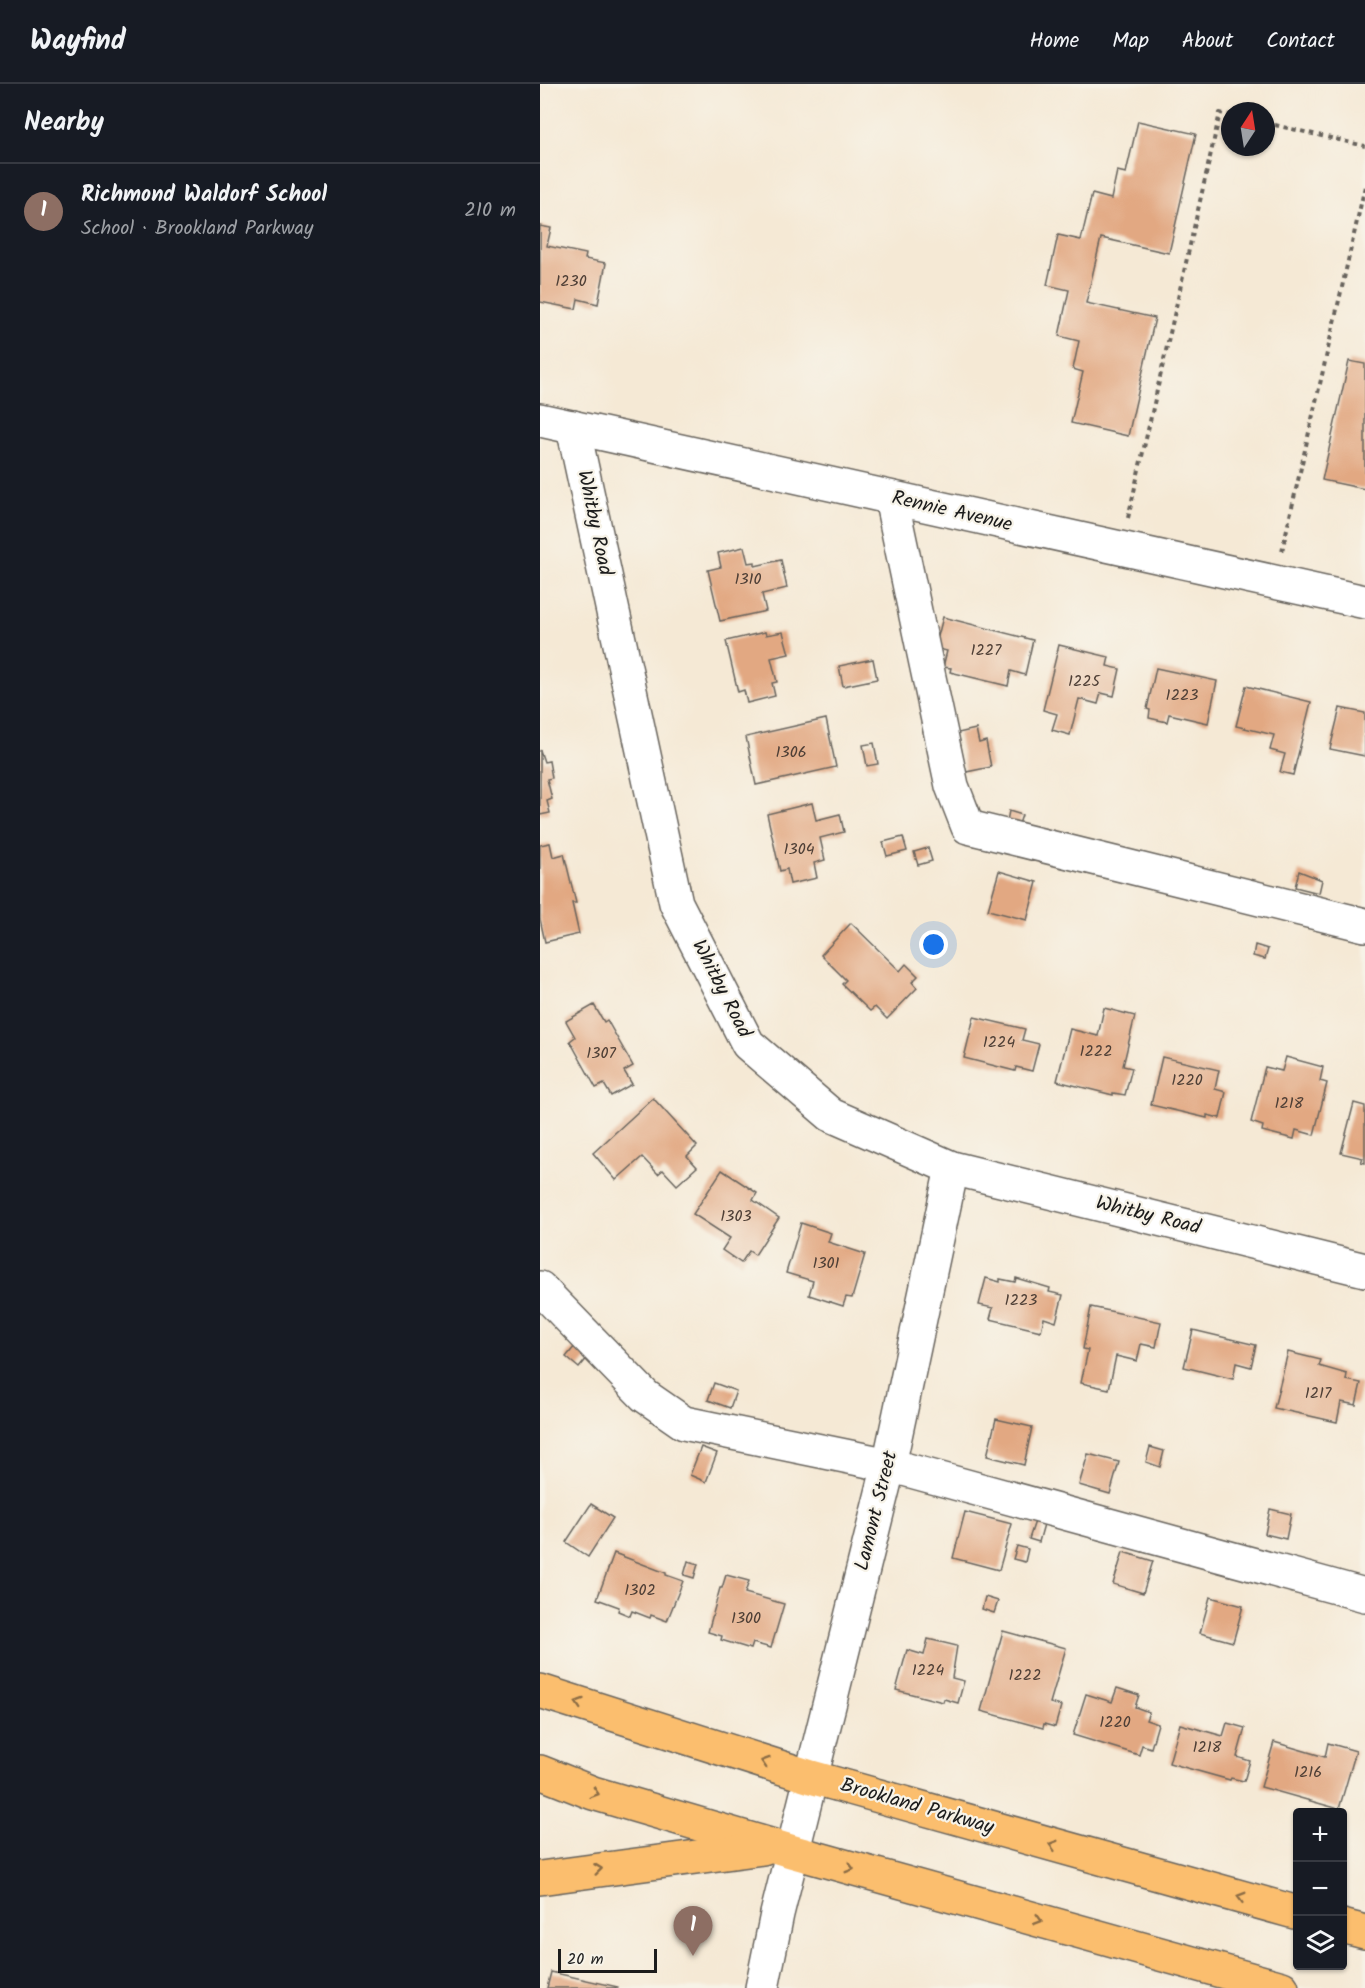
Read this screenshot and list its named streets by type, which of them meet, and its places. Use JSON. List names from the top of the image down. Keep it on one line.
{"streets":{"main road":["Brookland Parkway"],"street":["Rennie Avenue","Whitby Road","Lamont Street"]},"crossings":[["Rennie Avenue","Whitby Road"],["Whitby Road","Lamont Street"],["Lamont Street","Brookland Parkway"]],"house_numbers":["1230","1310","1227","1225","1223","1306","1304","1224","1222","1307","1220","1218","1303","1301","1223","1217","1302","1300","1224","1222","1220","1218","1216"],"scale_bar":"20 m","north":"top","page":{"header":"Wayfind","nav":["Home","Map","About","Contact"],"heading":"Nearby","list":[{"mark":"1","name":"Richmond Waldorf School","note":"School · Brookland Parkway","value":"210 m"}],"map_buttons":["+","−"],"pins":"1","scale":"20 m"}}
